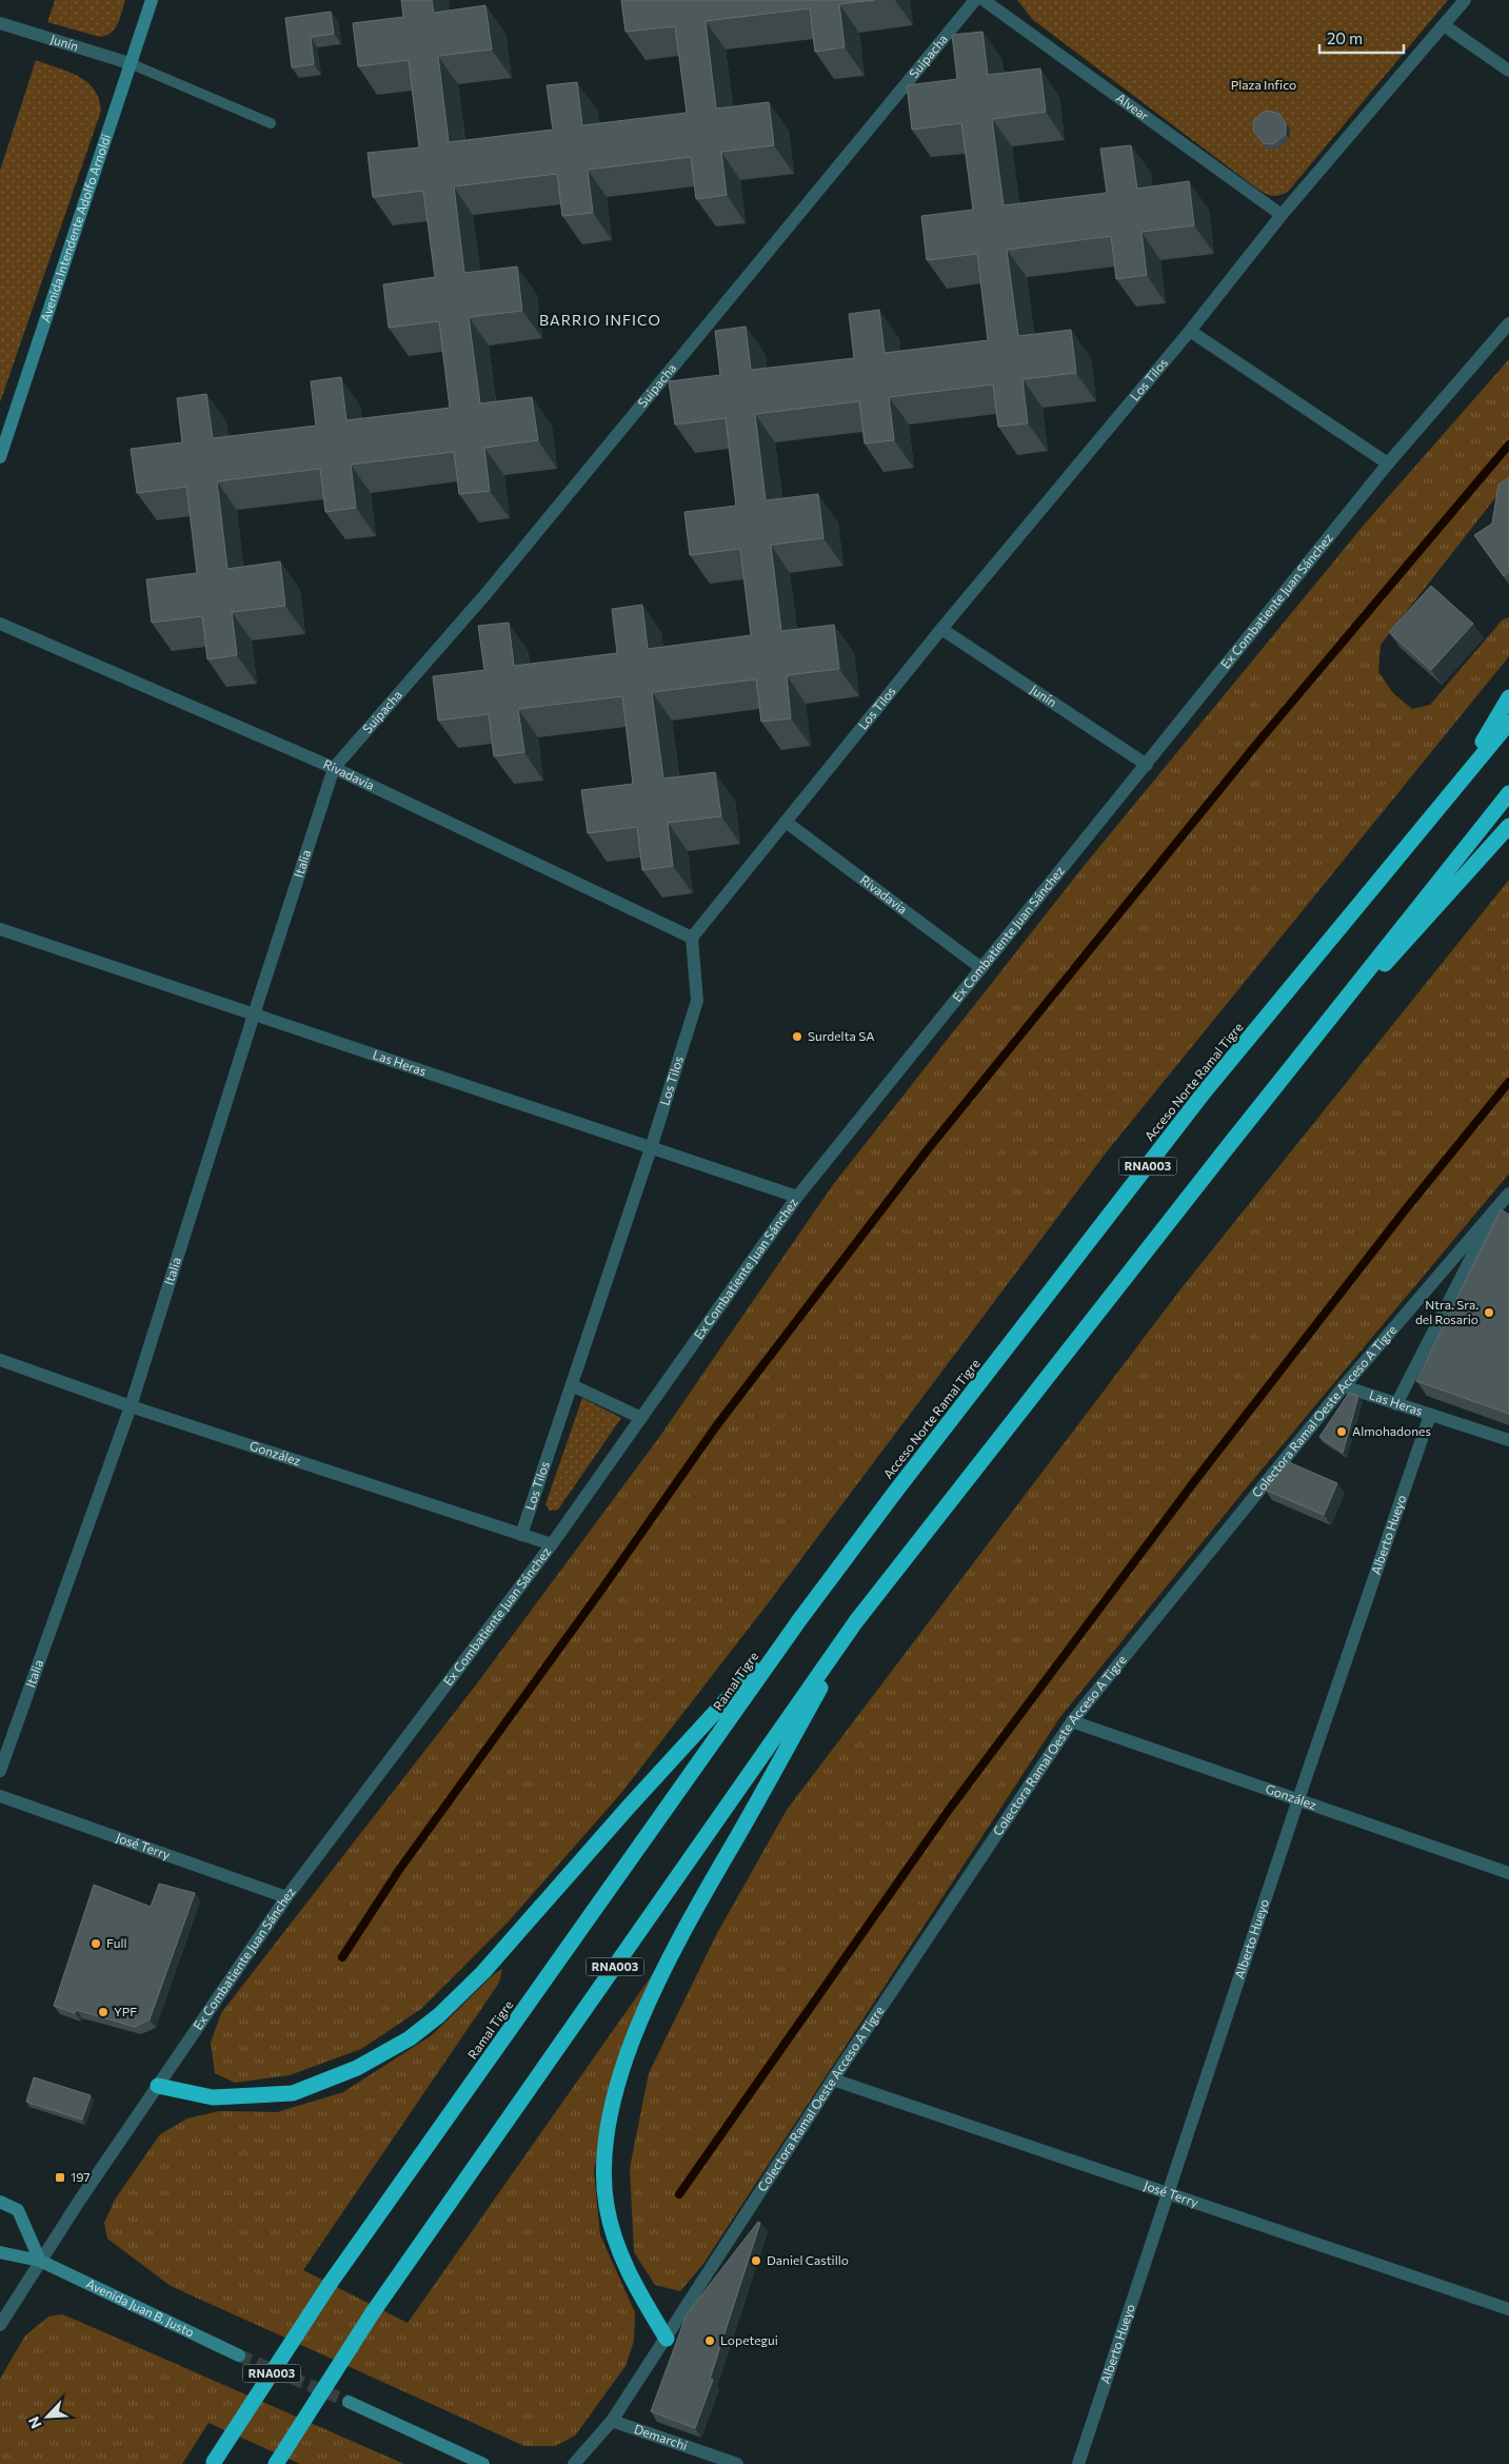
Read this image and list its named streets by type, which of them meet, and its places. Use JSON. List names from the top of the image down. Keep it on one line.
{"streets":{"highway":["Acceso Norte Ramal Tigre","RNA003","Ramal Tigre"],"main road":["Avenida Intendente Adolfo Arnoldi","Avenida Juan B. Justo"],"street":["Junín","Suipacha","Alvear","Los Tilos","Ex Combatiente Juan Sánchez","Rivadavia","Italia","Las Heras","Colectora Ramal Oeste Acceso A Tigre","González","Alberto Hueyo","José Terry","Demarchi"]},"crossings":[["Junín","Avenida Intendente Adolfo Arnoldi"],["Junín","Los Tilos"],["Junín","Ex Combatiente Juan Sánchez"],["Suipacha","Rivadavia"],["Suipacha","Italia"],["Alvear","Los Tilos"],["Los Tilos","Rivadavia"],["Los Tilos","Las Heras"],["Los Tilos","González"],["Ex Combatiente Juan Sánchez","Rivadavia"],["Ex Combatiente Juan Sánchez","Las Heras"],["Ex Combatiente Juan Sánchez","González"],["Ex Combatiente Juan Sánchez","José Terry"],["Ex Combatiente Juan Sánchez","Avenida Juan B. Justo"],["Rivadavia","Italia"],["Italia","Las Heras"],["Italia","González"],["Las Heras","Colectora Ramal Oeste Acceso A Tigre"],["Las Heras","Alberto Hueyo"],["Acceso Norte Ramal Tigre","Ramal Tigre"],["Colectora Ramal Oeste Acceso A Tigre","González"],["Colectora Ramal Oeste Acceso A Tigre","José Terry"],["Colectora Ramal Oeste Acceso A Tigre","Demarchi"],["González","Alberto Hueyo"],["Alberto Hueyo","José Terry"]],"districts":["BARRIO INFICO"],"parks":["Plaza Infico"],"places":{"other":["Surdelta SA","Ntra. Sra. del Rosario","Almohadones","Full","YPF","Daniel Castillo","Lopetegui"],"transit":["197"]},"scale_bar":"20 m","north":"bottom left"}
